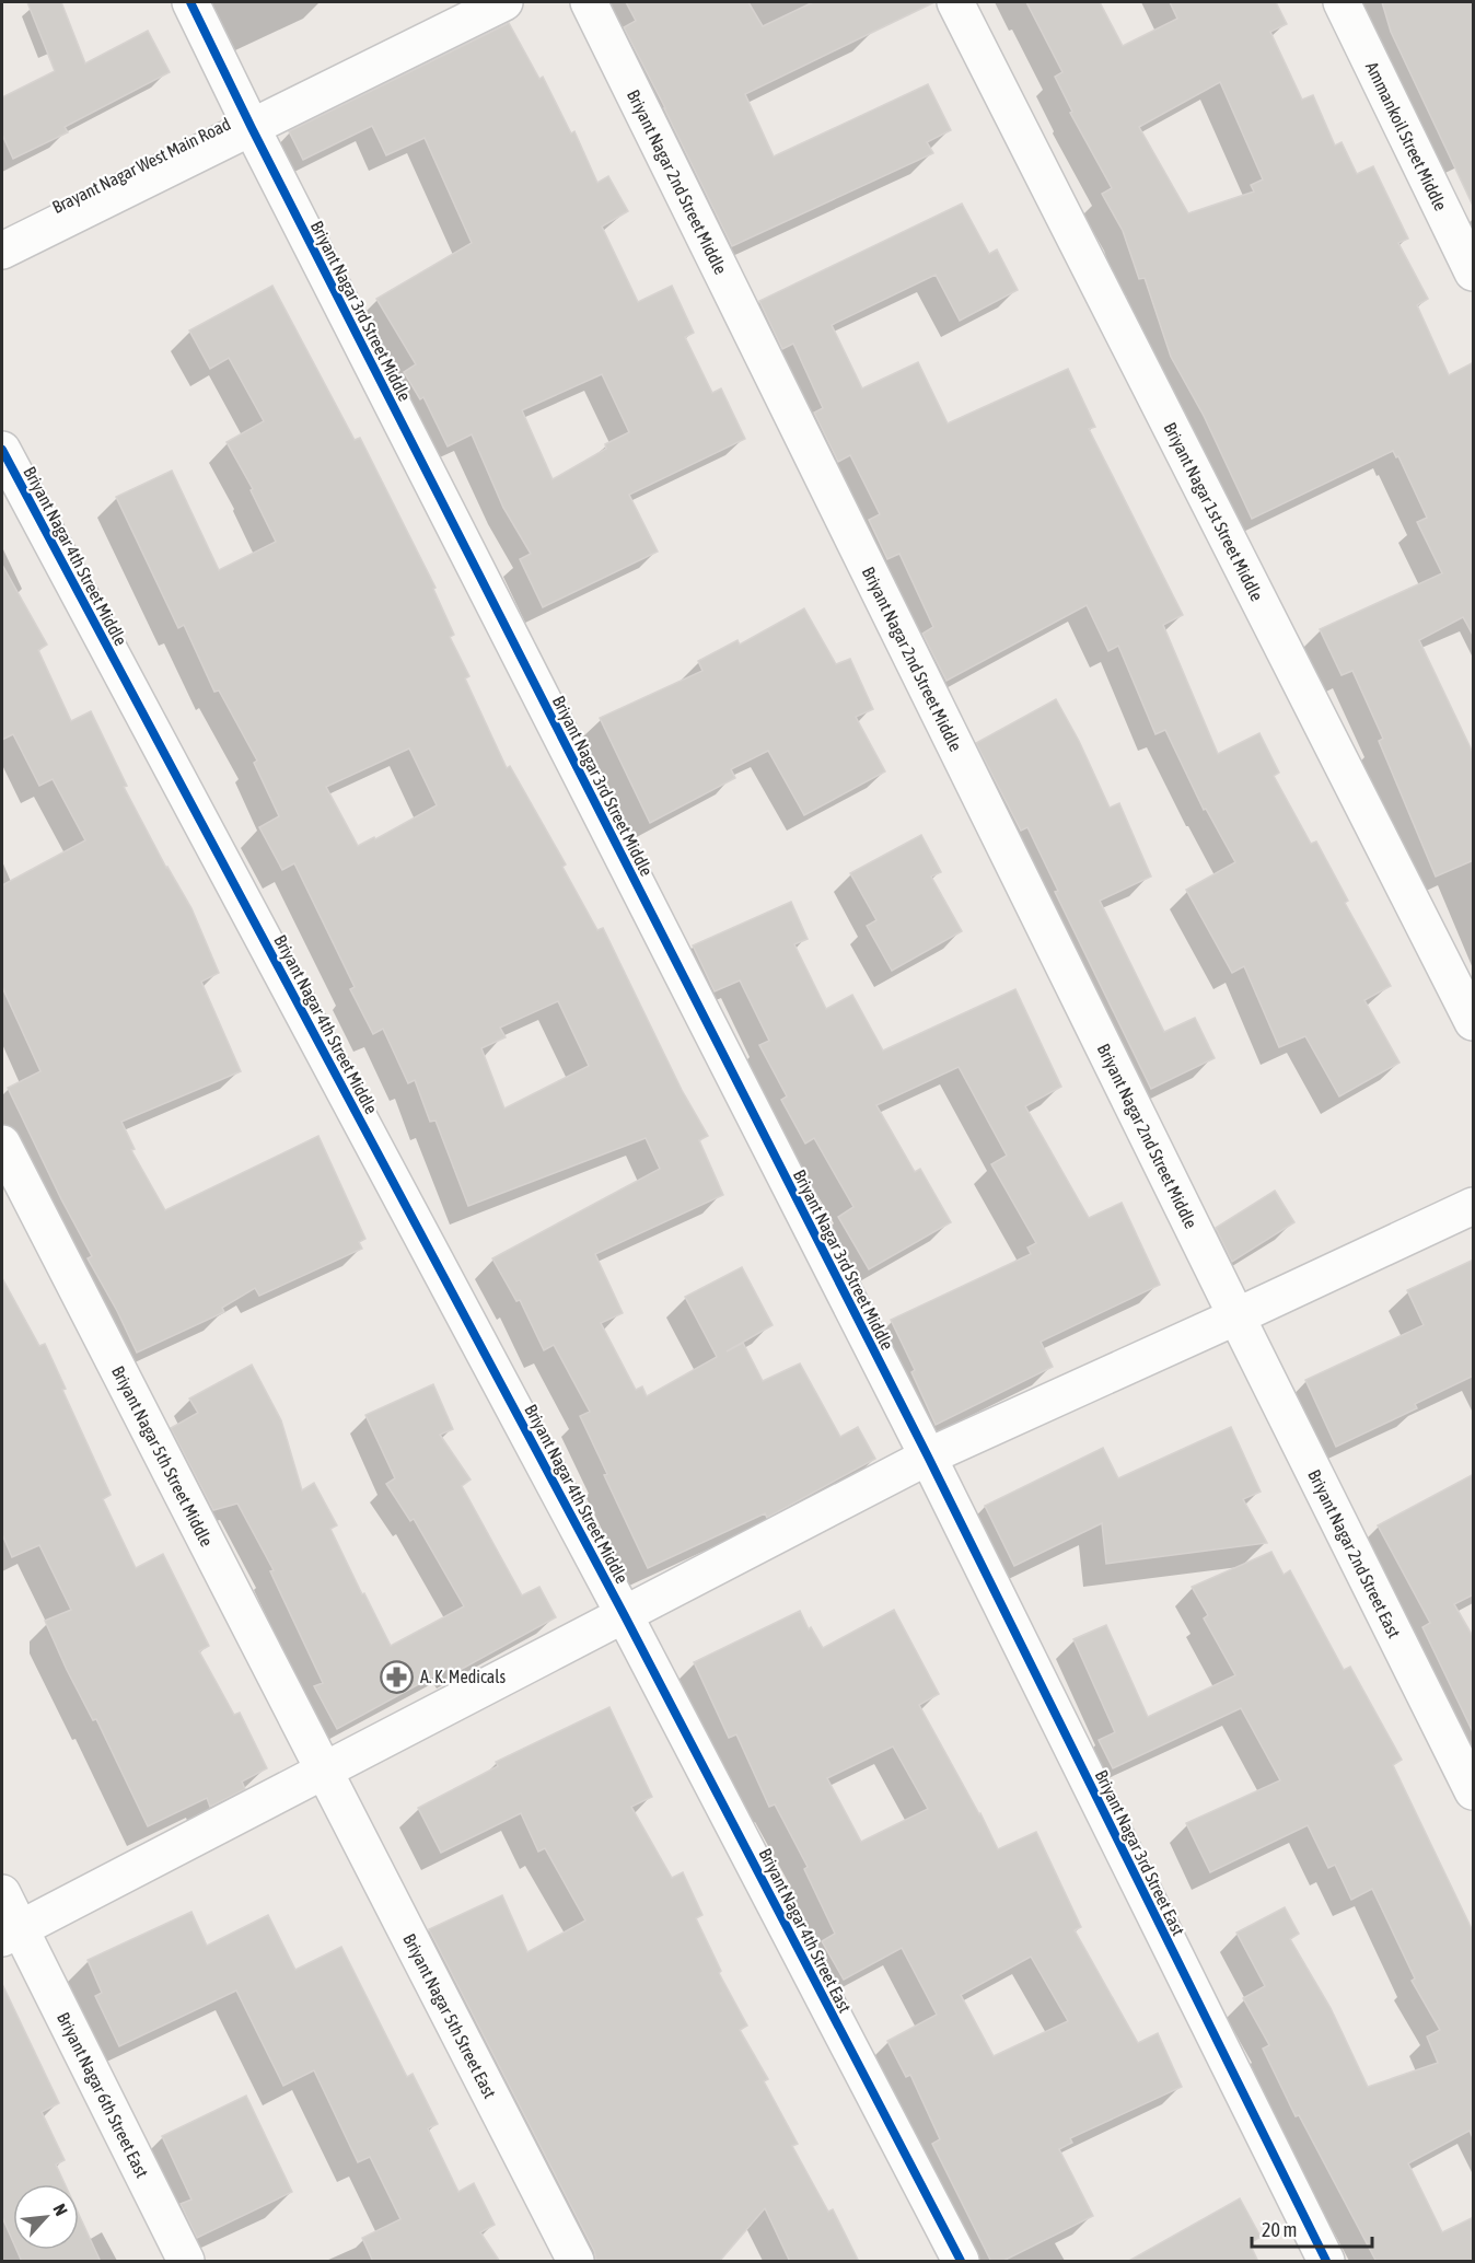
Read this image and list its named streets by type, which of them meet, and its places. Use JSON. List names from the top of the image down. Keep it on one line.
{"streets":{"street":["Ammankoil Street Middle","Brayant Nagar West Main Road","Briyant Nagar 2nd Street Middle","Briyant Nagar 3rd Street Middle","Briyant Nagar 1st Street Middle","Briyant Nagar 4th Street Middle","Briyant Nagar 5th Street Middle","Briyant Nagar 2nd Street East","Briyant Nagar 3rd Street East","Briyant Nagar 4th Street East","Briyant Nagar 5th Street East","Briyant Nagar 6th Street East"]},"crossings":[["Brayant Nagar West Main Road","Briyant Nagar 3rd Street Middle"],["Briyant Nagar 2nd Street Middle","Briyant Nagar 2nd Street East"],["Briyant Nagar 3rd Street Middle","Briyant Nagar 3rd Street East"],["Briyant Nagar 4th Street Middle","Briyant Nagar 4th Street East"],["Briyant Nagar 5th Street Middle","Briyant Nagar 5th Street East"]],"places":{"pharmacy":["A. K. Medicals"]},"scale_bar":"20 m","north":"top right"}
